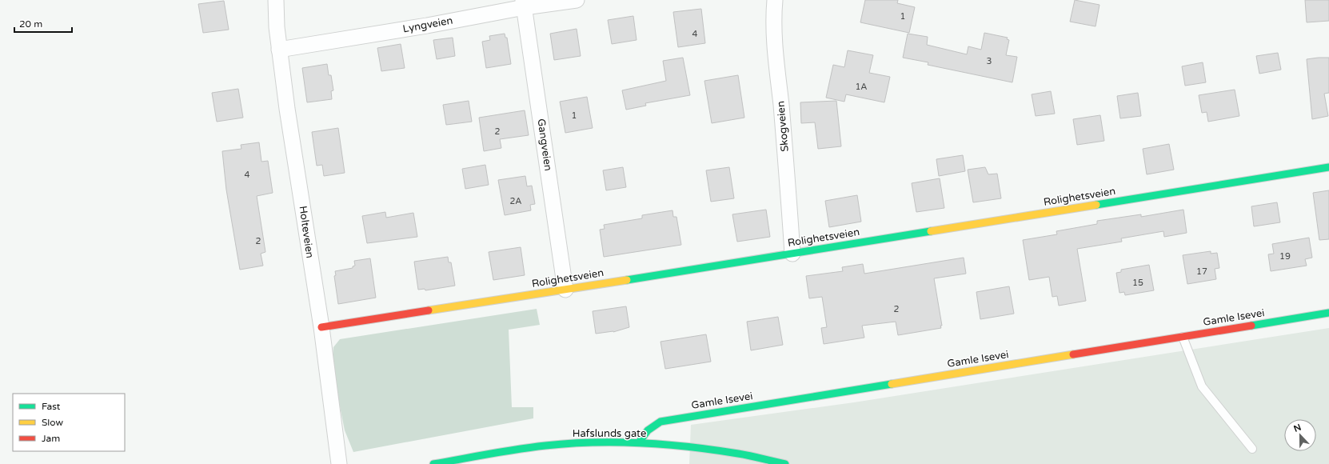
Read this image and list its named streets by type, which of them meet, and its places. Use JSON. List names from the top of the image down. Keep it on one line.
{"streets":{"main road":["Rolighetsveien","Gamle Isevei","Hafslunds gate"],"street":["Lyngveien","Skogveien","Gangveien","Holteveien"]},"crossings":[["Lyngveien","Gangveien"],["Lyngveien","Holteveien"],["Skogveien","Rolighetsveien"],["Gangveien","Rolighetsveien"],["Rolighetsveien","Holteveien"],["Gamle Isevei","Hafslunds gate"]],"house_numbers":["1","4","3","1A","1","2","4","2A","2","19","17","15","2"],"legend":["Fast","Slow","Jam"],"scale_bar":"20 m","north":"top"}
